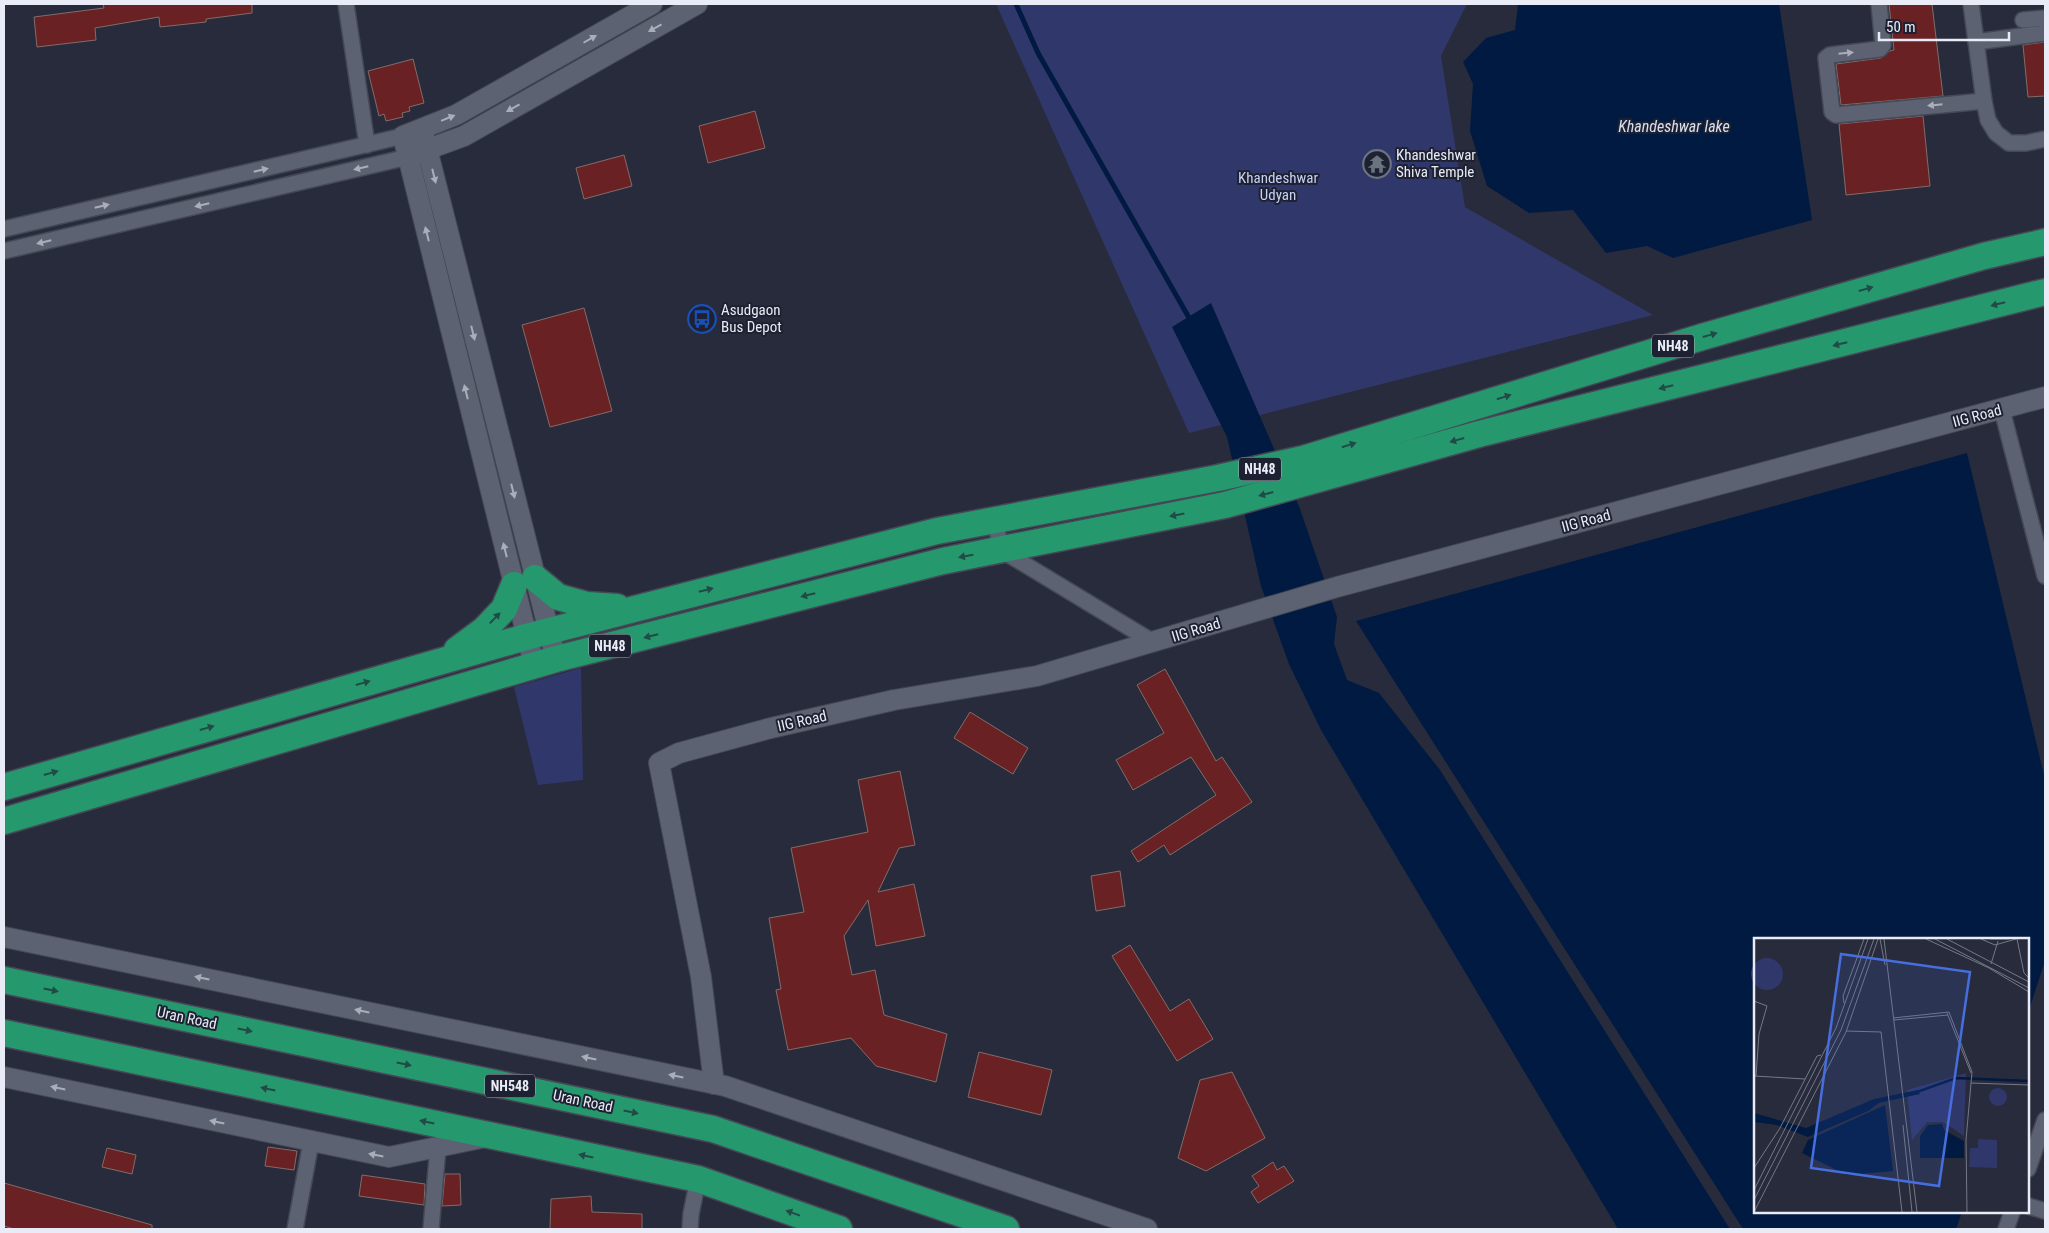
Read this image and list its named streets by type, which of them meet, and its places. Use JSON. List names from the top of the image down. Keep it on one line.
{"streets":{"highway":["NH48","Uran Road","NH548"],"street":["IIG Road"]},"water":["Khandeshwar lake"],"parks":["Khandeshwar Udyan"],"places":{"temple":["Khandeshwar Shiva Temple"],"bus stop":["Asudgaon Bus Depot"]},"scale_bar":"50 m"}
